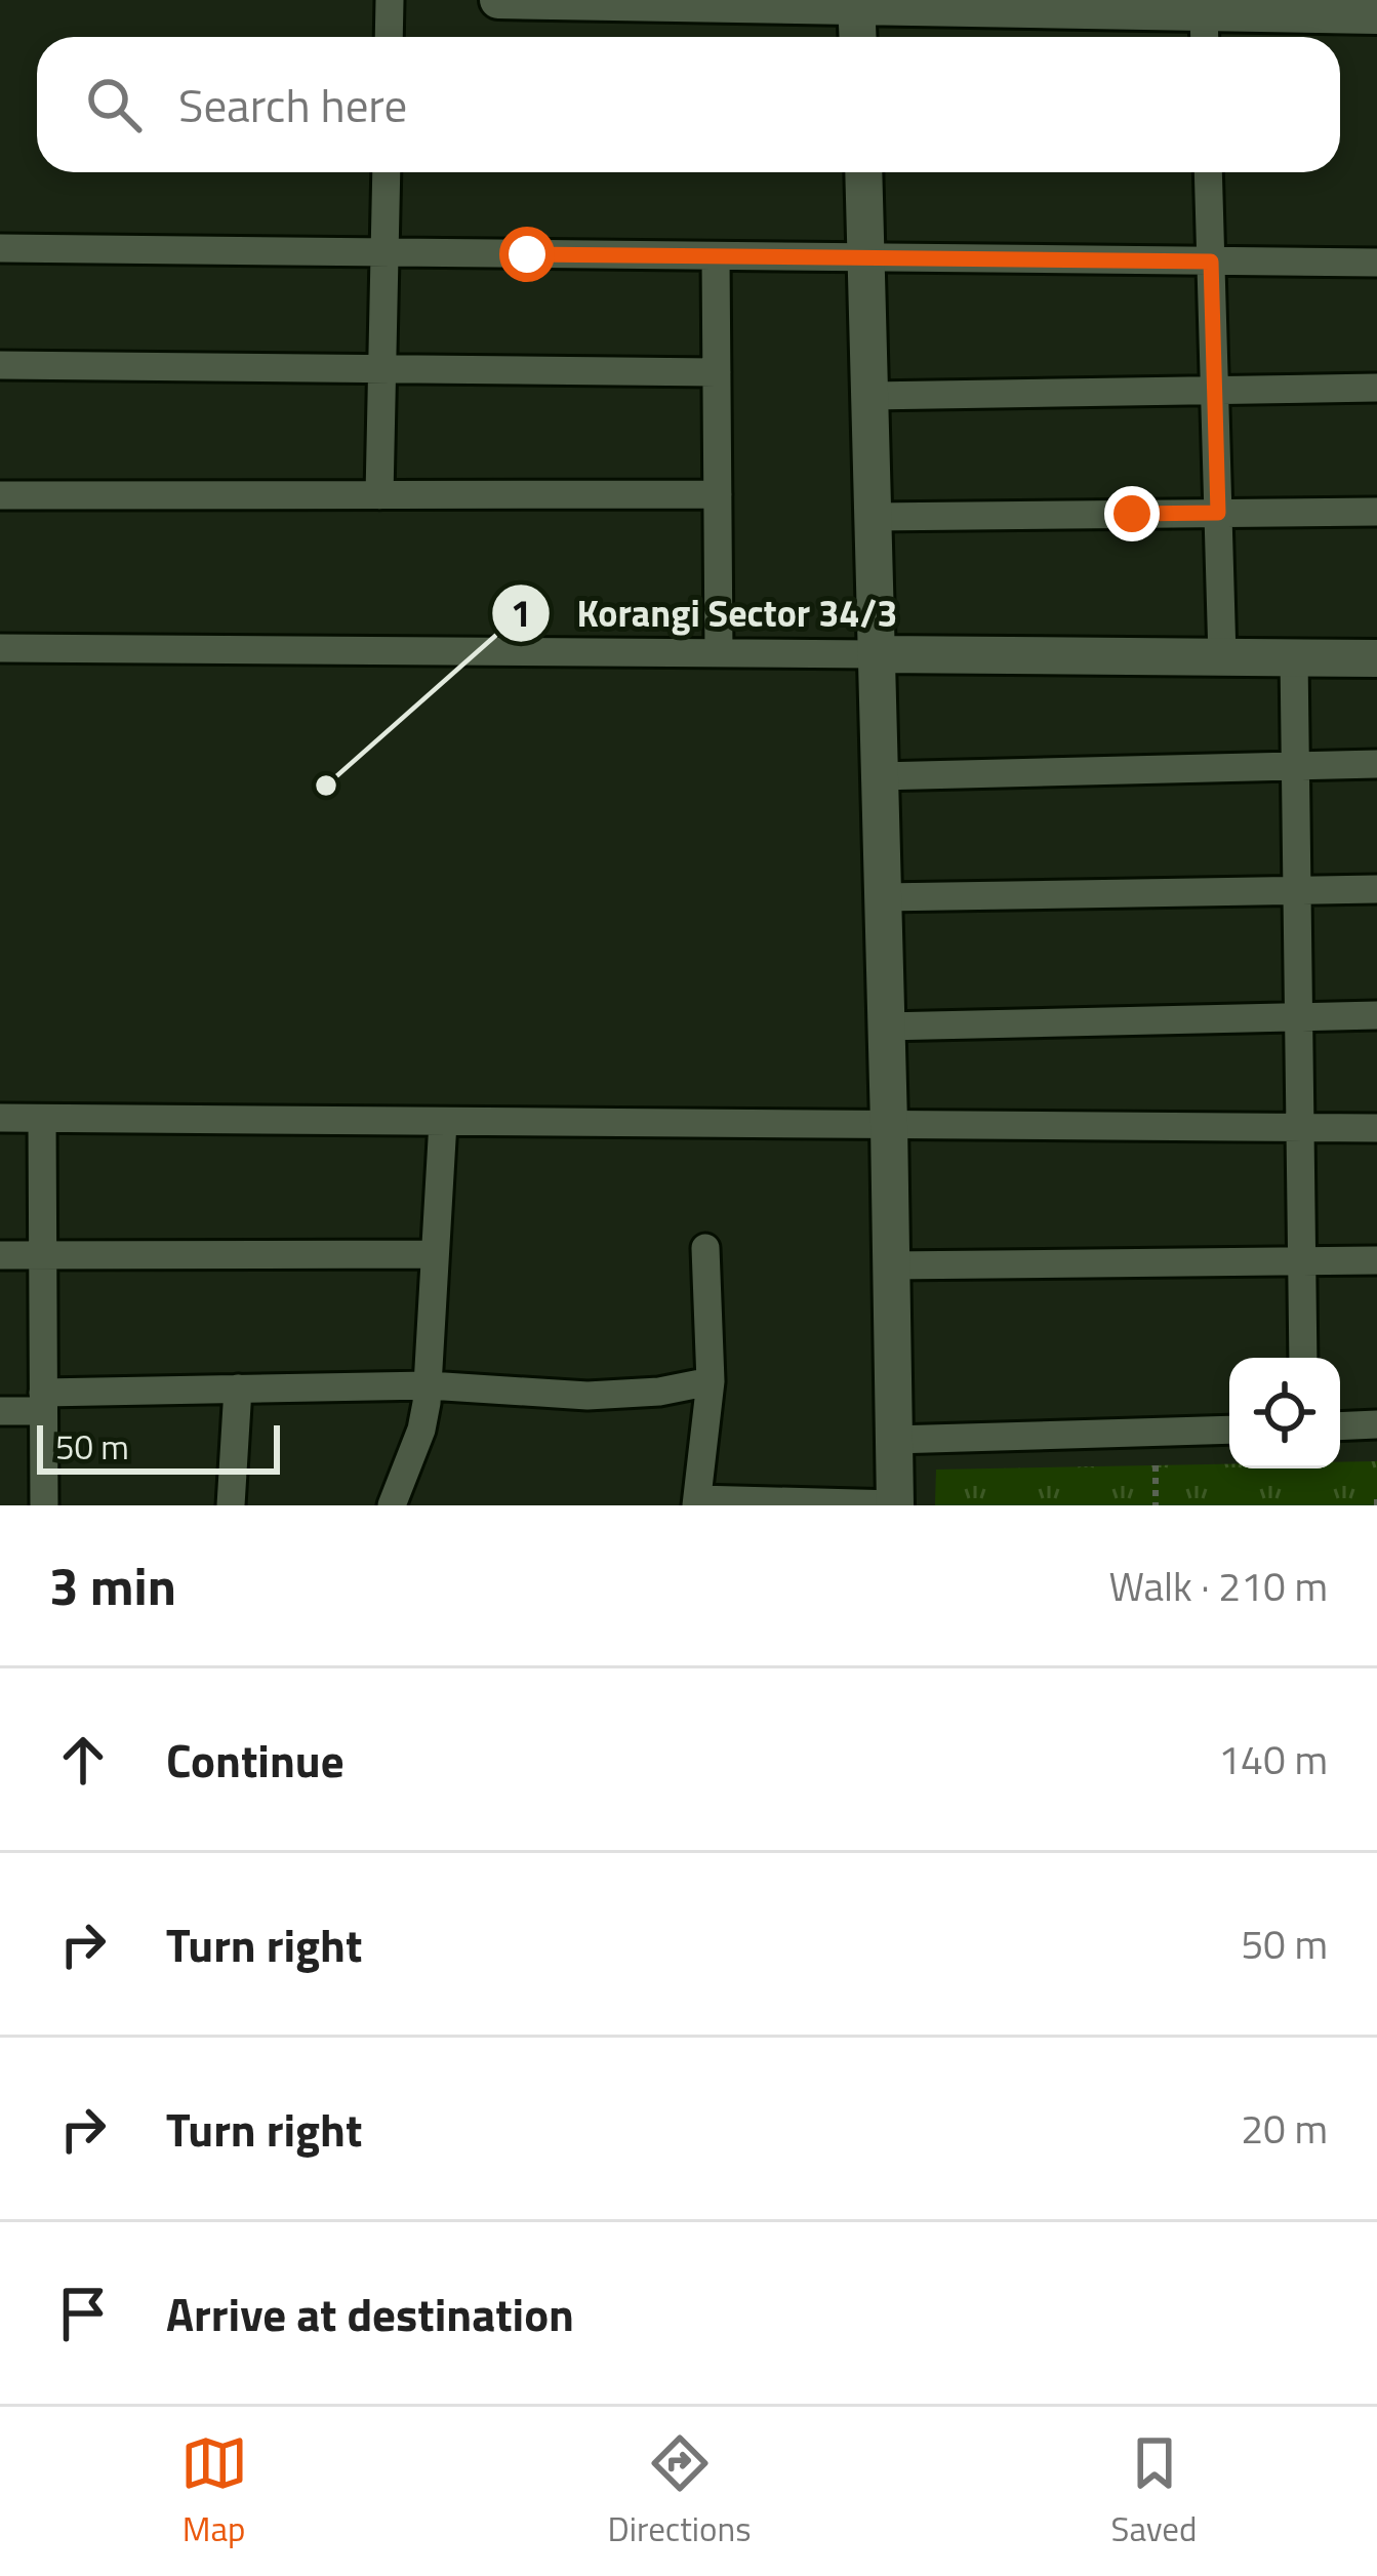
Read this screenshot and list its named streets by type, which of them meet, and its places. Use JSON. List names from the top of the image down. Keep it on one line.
{"places":["Korangi Sector 34/3"],"scale_bar":"50 m","page":{"search":"Search here","scale":"50 m","heading":["3 min","Walk · 210 m"],"list":[["Continue","140 m"],["Turn right","50 m"],["Turn right","20 m"],"Arrive at destination"],"nav":["Map","Directions","Saved"]}}
